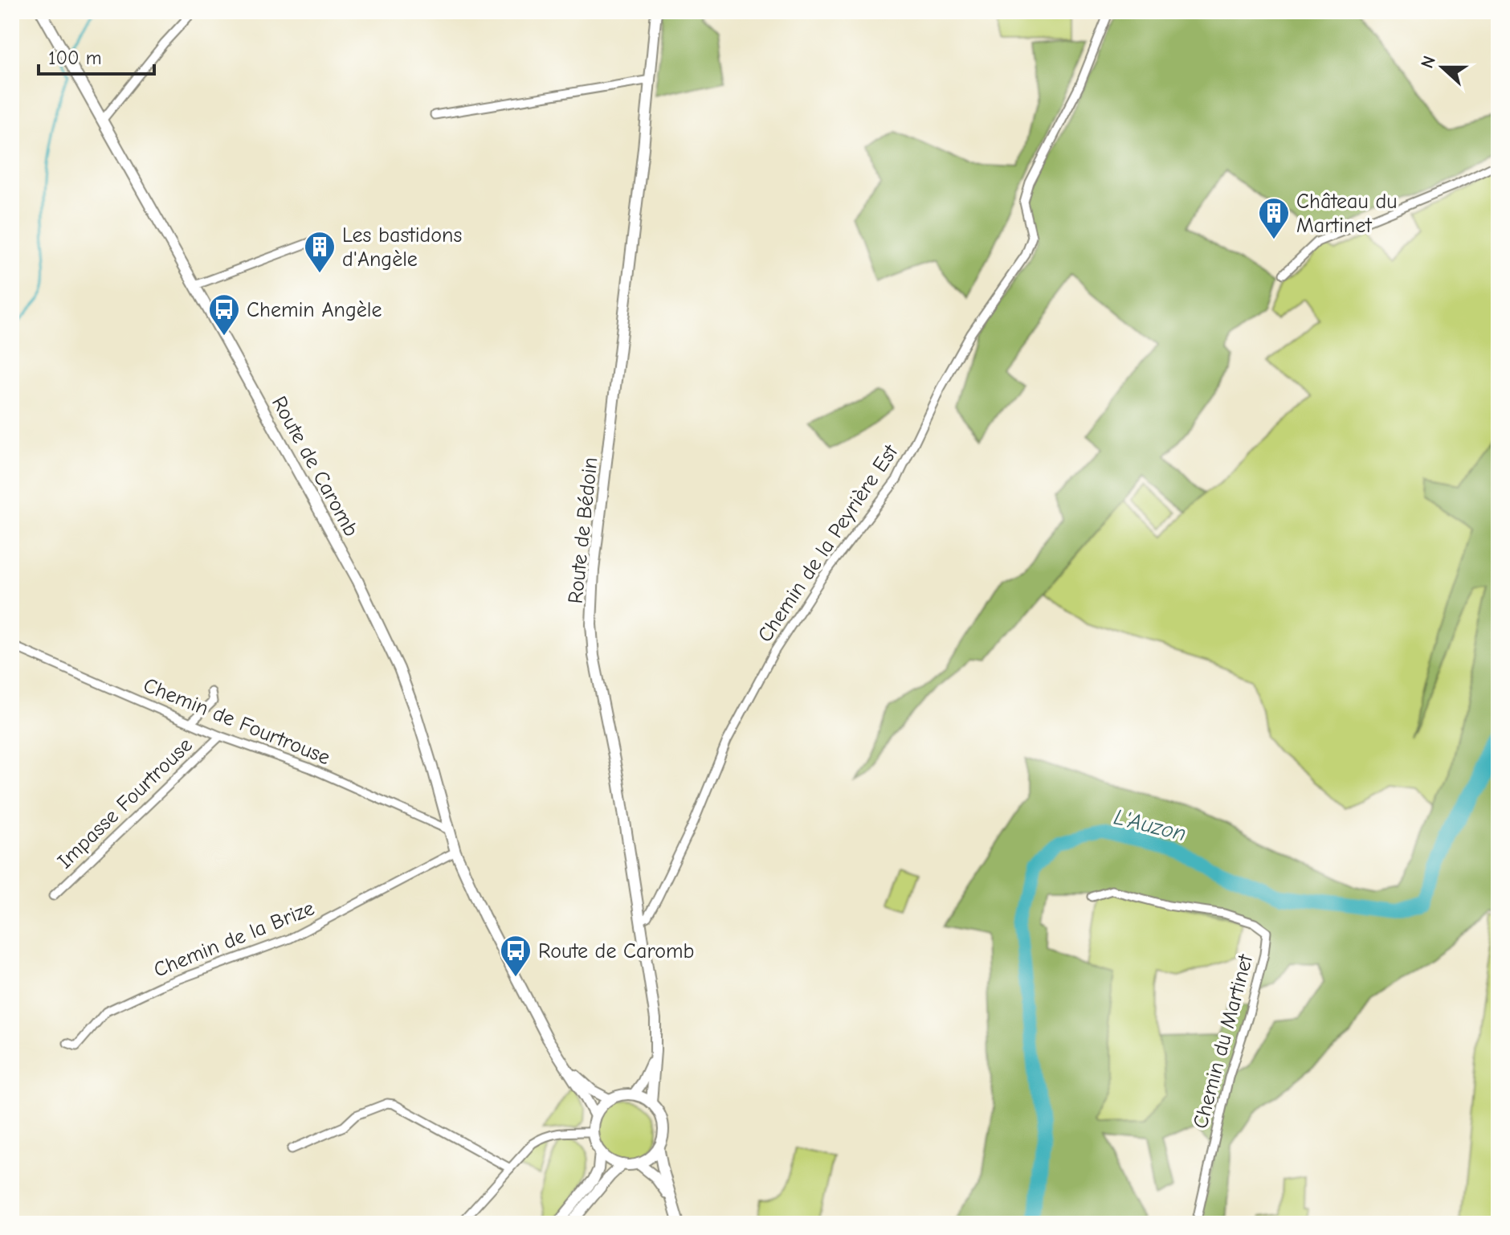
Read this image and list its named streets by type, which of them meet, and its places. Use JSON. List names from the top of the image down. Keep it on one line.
{"streets":{"main road":["Route de Caromb","Route de Bédoin"],"street":["Chemin de la Peyrière Est","Chemin de Fourtrouse","Impasse Fourtrouse","Chemin de la Brize","Chemin du Martinet"]},"crossings":[["Route de Caromb","Chemin de Fourtrouse"],["Route de Caromb","Chemin de la Brize"],["Route de Bédoin","Chemin de la Peyrière Est"],["Chemin de Fourtrouse","Impasse Fourtrouse"]],"water":["L'Auzon"],"places":{"building":["Château du Martinet","Les bastidons d'Angèle"],"bus stop":["Chemin Angèle","Route de Caromb"]},"scale_bar":"100 m","north":"left"}
